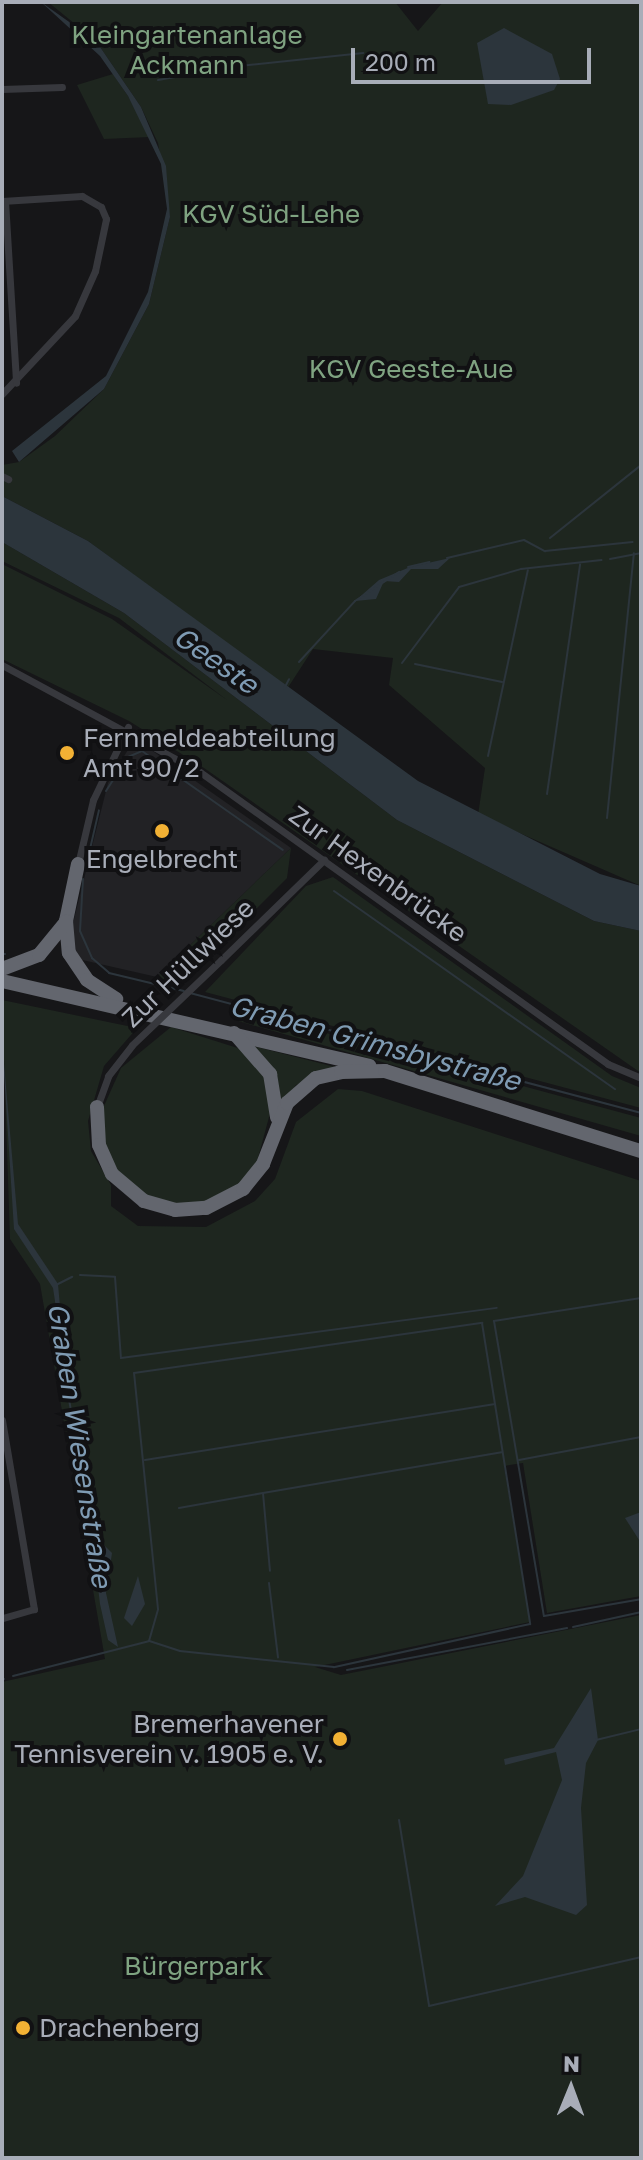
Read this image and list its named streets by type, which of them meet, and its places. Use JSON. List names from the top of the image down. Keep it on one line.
{"streets":{"street":["Zur Hexenbrücke","Zur Hüllwiese"]},"crossings":[["Zur Hexenbrücke","Zur Hüllwiese"]],"water":["Geeste","Graben Grimsbystraße","Graben Wiesenstraße"],"parks":["Kleingartenanlage Ackmann","KGV Süd-Lehe","KGV Geeste-Aue","Bürgerpark"],"places":["Fernmeldeabteilung Amt 90/2","Engelbrecht","Bremerhavener Tennisverein v. 1905 e. V.","Drachenberg"],"scale_bar":"200 m","north":"top"}
